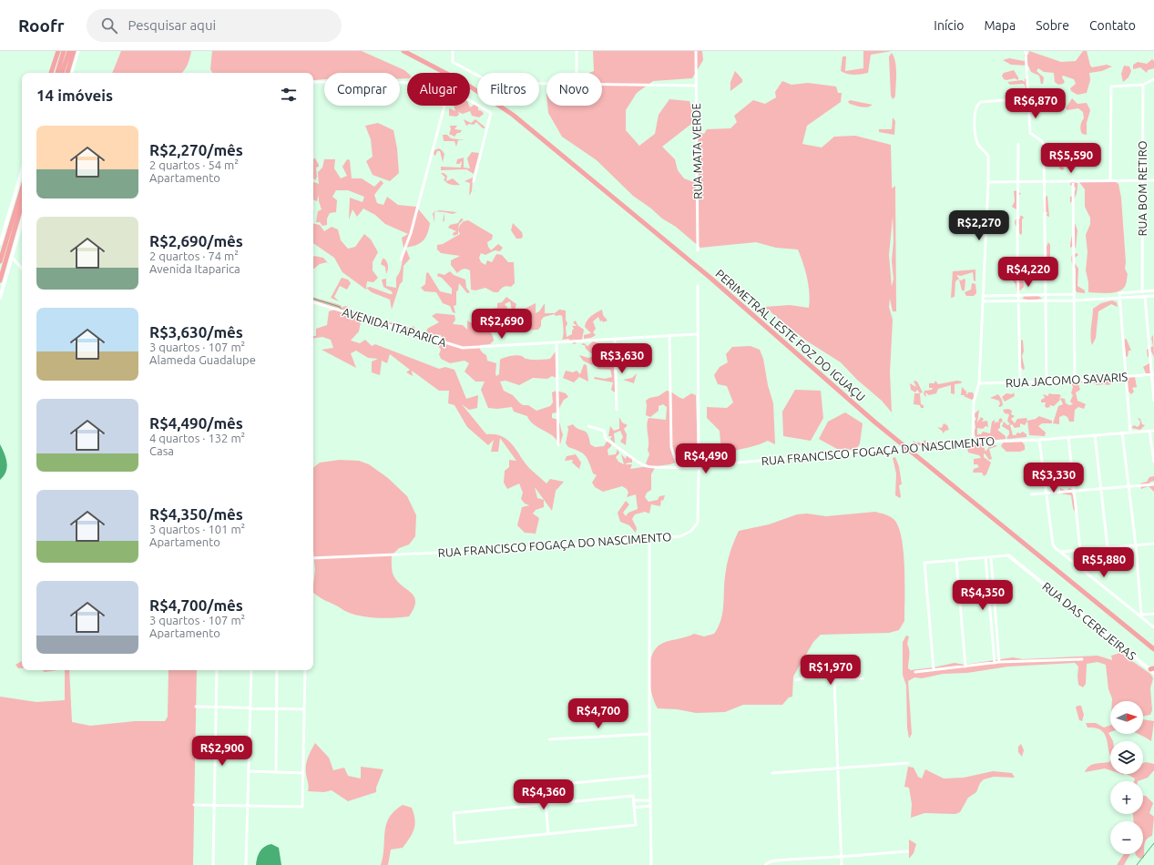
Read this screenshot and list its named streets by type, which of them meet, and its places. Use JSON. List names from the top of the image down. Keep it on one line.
{"streets":{"highway":["PERIMETRAL LESTE FOZ DO IGUAÇU"],"street":["RUA MATA VERDE","RUA BOM RETIRO","AVENIDA ITAPARICA","RUA JACOMO SAVARIS","RUA FRANCISCO FOGAÇA DO NASCIMENTO","RUA DAS CEREJEIRAS"]},"crossings":[["PERIMETRAL LESTE FOZ DO IGUAÇU","RUA FRANCISCO FOGAÇA DO NASCIMENTO"]],"north":"right","page":{"header":"Roofr","search":"Pesquisar aqui","nav":["Início","Mapa","Sobre","Contato"],"chip":["Comprar","Alugar","Filtros","Novo"],"heading":"14 imóveis","price":["R$6,870","R$5,590","R$2,270","R$4,220","R$2,690","R$3,630","R$4,490","R$3,330","R$5,880","R$4,350","R$1,970","R$4,700","R$2,900","R$4,360"],"list":[{"name":"R$2,270/mês","note":"2 quartos · 54 m² · Apartamento"},{"name":"R$2,690/mês","note":"2 quartos · 74 m² · Avenida Itaparica"},{"name":"R$3,630/mês","note":"3 quartos · 107 m² · Alameda Guadalupe"},{"name":"R$4,490/mês","note":"4 quartos · 132 m² · Casa"},{"name":"R$4,350/mês","note":"3 quartos · 101 m² · Apartamento"},{"name":"R$4,700/mês","note":"3 quartos · 107 m² · Apartamento"}],"map_buttons":["+","−"]}}
